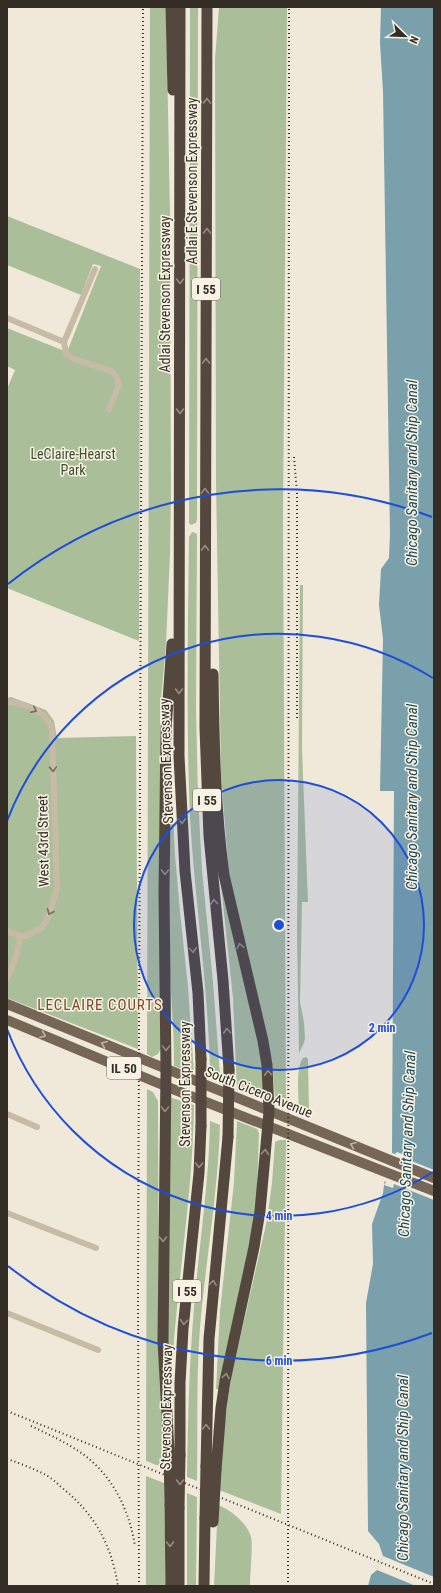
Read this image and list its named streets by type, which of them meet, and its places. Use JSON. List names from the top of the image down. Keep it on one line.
{"streets":{"highway":["Adlai E Stevenson Expressway","I 55","Adlai Stevenson Expressway","Stevenson Expressway"],"main road":["IL 50","South Cicero Avenue"],"street":["West 43rd Street"]},"crossings":[["Adlai E Stevenson Expressway","I 55"],["Adlai Stevenson Expressway","Stevenson Expressway"]],"one_way":["Adlai E Stevenson Expressway","Adlai Stevenson Expressway","West 43rd Street"],"districts":["LECLAIRE COURTS"],"water":["Chicago Sanitary and Ship Canal"],"parks":["LeClaire-Hearst Park"],"north":"bottom right","rings":["2 min","4 min","6 min"]}
